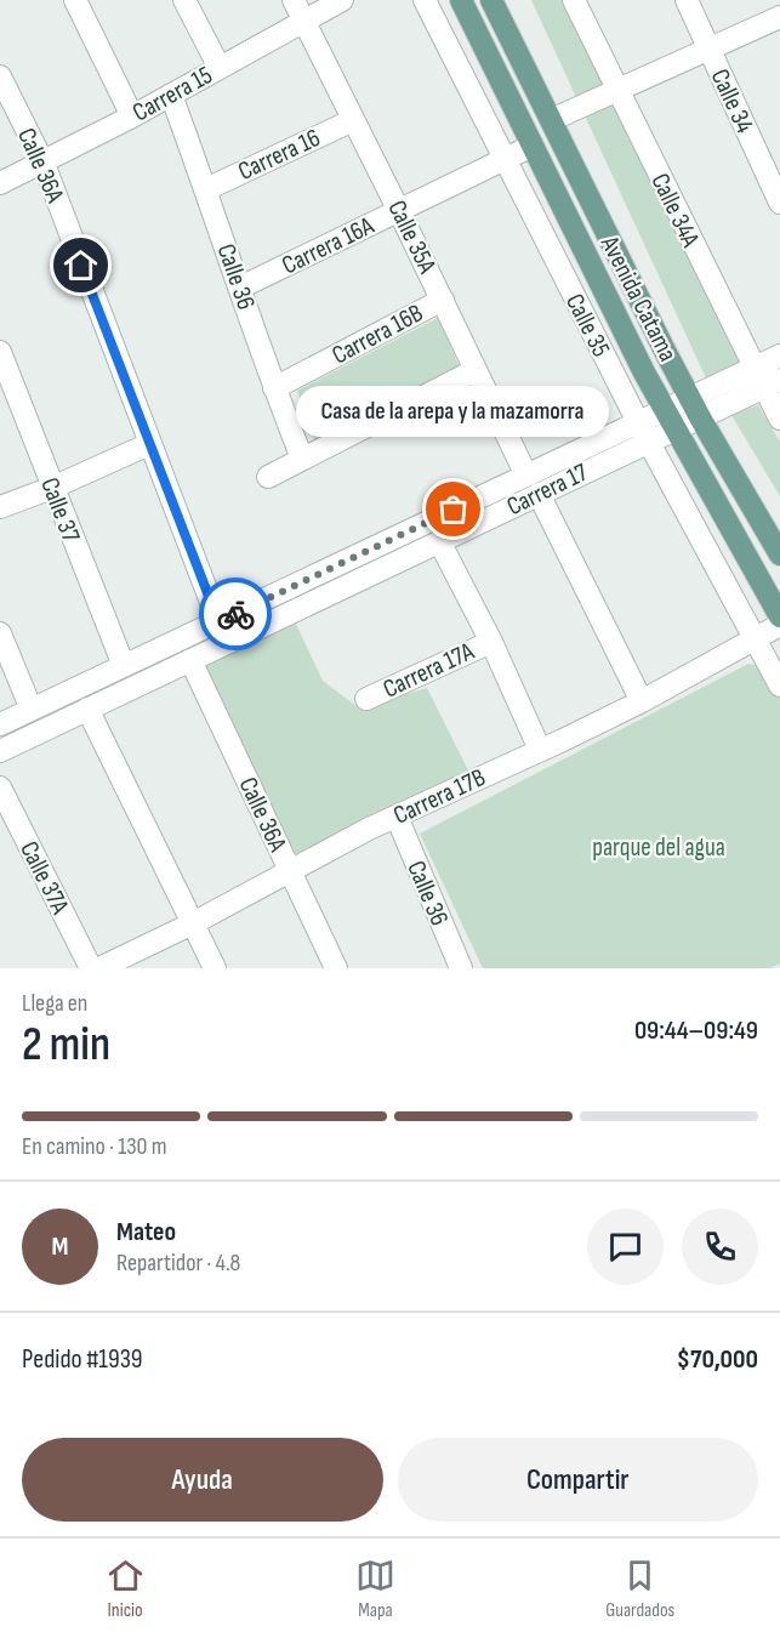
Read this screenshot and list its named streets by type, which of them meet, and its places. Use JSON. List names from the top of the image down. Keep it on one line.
{"streets":{"main road":["Avenida Catama"],"street":["Carrera 15","Calle 34","Carrera 16","Calle 36A","Calle 34A","Calle 35A","Carrera 16A","Calle 36","Calle 35","Carrera 16B","Carrera 17","Calle 37","Carrera 17A","Carrera 17B","Calle 37A"]},"crossings":[["Carrera 15","Calle 36A"],["Carrera 15","Calle 35A"],["Carrera 15","Calle 36"],["Carrera 16","Calle 35A"],["Carrera 16","Calle 36"],["Calle 36A","Carrera 17"],["Calle 36A","Carrera 17B"],["Calle 34A","Carrera 17"],["Calle 35A","Carrera 16A"],["Calle 35A","Carrera 16B"],["Calle 35A","Carrera 17"],["Calle 35A","Carrera 17B"],["Carrera 16A","Calle 36"],["Carrera 16A","Avenida Catama"],["Carrera 16A","Calle 35"],["Calle 36","Carrera 16B"],["Calle 36","Carrera 17B"],["Avenida Catama","Carrera 17"],["Calle 35","Carrera 17"],["Calle 35","Carrera 17B"],["Carrera 17","Calle 37"]],"parks":["parque del agua"],"places":["Casa de la arepa y la mazamorra"],"page":{"bubble":"Casa de la arepa y la mazamorra","heading":["2 min","Llega en","09:44–09:49"],"panel":["Mateo","Repartidor · 4.8","Pedido #1939","$70,000"],"bar":"En camino · 130 m","round":"M","buttons":["Ayuda","Compartir"],"tabs":["Inicio","Mapa","Guardados"]}}
